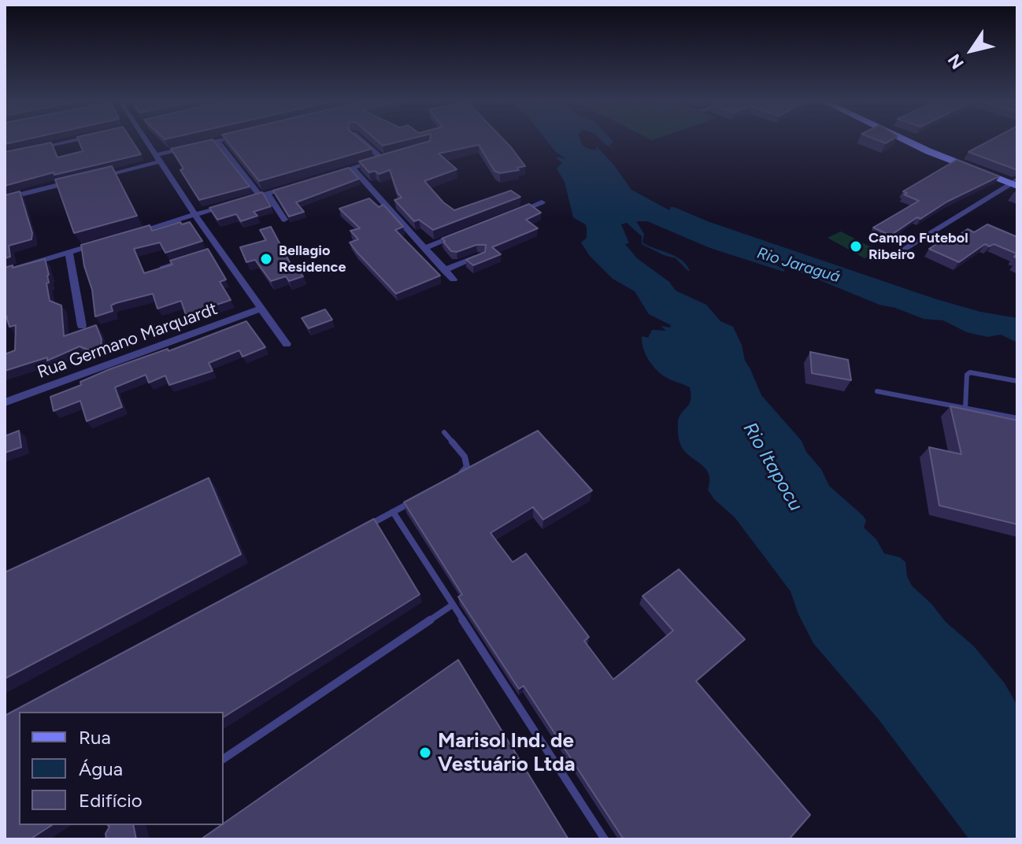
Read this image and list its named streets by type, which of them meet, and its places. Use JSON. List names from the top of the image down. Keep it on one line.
{"streets":{"street":["Rua Germano Marquardt"]},"water":["Rio Jaraguá","Rio Itapocu"],"places":["Campo Futebol Ribeiro","Bellagio Residence","Marisol Ind. de Vestuário Ltda"],"legend":["Rua","Água","Edifício"],"north":"bottom left"}
